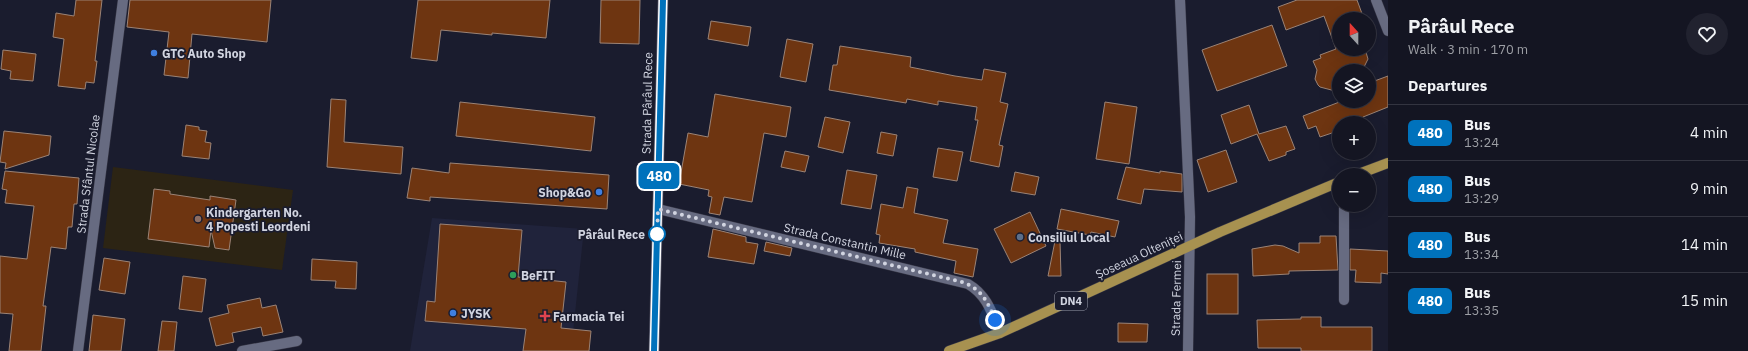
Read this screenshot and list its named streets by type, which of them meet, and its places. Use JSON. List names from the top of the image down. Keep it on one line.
{"streets":{"main road":["Șoseaua Olteniței","DN4"],"street":["Strada Pârâul Rece","Strada Sfântul Nicolae","Strada Constantin Mille","Strada Fermei"]},"crossings":[["Strada Pârâul Rece","Strada Constantin Mille"],["Strada Constantin Mille","Șoseaua Olteniței"],["Șoseaua Olteniței","Strada Fermei"]],"places":{"other":["GTC Auto Shop","Shop&Go","Kindergarten No. 4 Popesti Leordeni","Pârâul Rece","Consiliul Local","BeFIT","JYSK"],"health":["Farmacia Tei"]},"lines":["bus line 480"],"north":"top","page":{"on_map":"480","heading":[["Pârâul Rece","Walk · 3 min · 170 m"],"Departures"],"map_buttons":["+","−"],"list":[{"mark":"480","name":"Bus","note":"13:24","value":"4 min"},{"mark":"480","name":"Bus","note":"13:29","value":"9 min"},{"mark":"480","name":"Bus","note":"13:34","value":"14 min"},{"mark":"480","name":"Bus","note":"13:35","value":"15 min"}]}}
